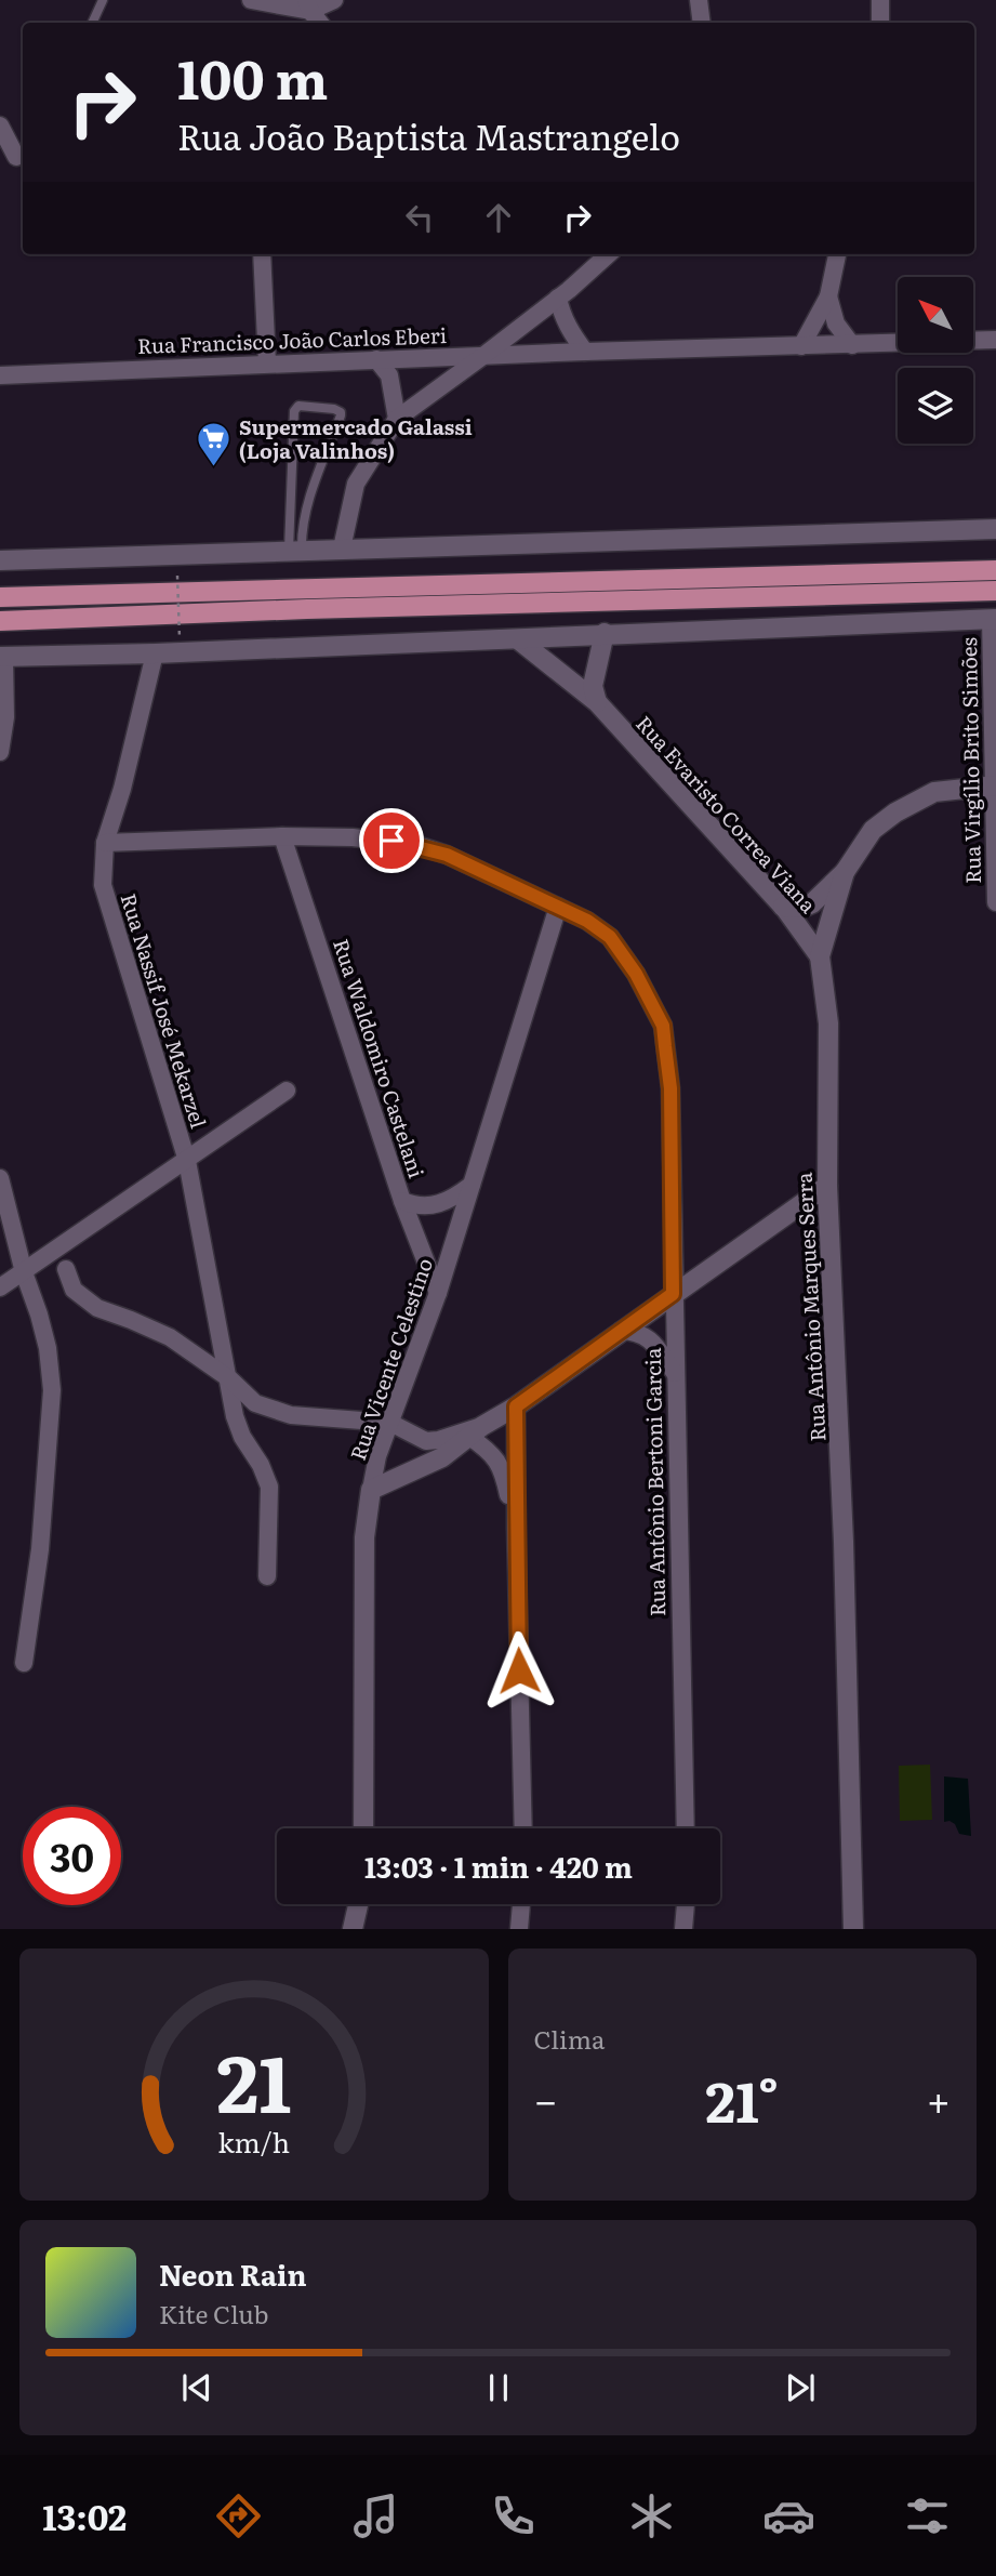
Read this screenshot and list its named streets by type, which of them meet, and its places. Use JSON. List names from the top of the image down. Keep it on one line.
{"streets":{"street":["Rua Francisco João Carlos Eberi","Rua Virgílio Brito Simões","Rua Evaristo Correa Viana","Rua Nassif José Mekarzel","Rua Waldomiro Castelani","Rua Antônio Marques Serra","Rua Vicente Celestino","Rua Antônio Bertoni Garcia"]},"crossings":[["Rua Virgílio Brito Simões","Rua Antônio Marques Serra"],["Rua Evaristo Correa Viana","Rua Antônio Marques Serra"],["Rua Nassif José Mekarzel","Rua Antônio Bertoni Garcia"],["Rua Waldomiro Castelani","Rua Vicente Celestino"],["Rua Waldomiro Castelani","Rua Antônio Bertoni Garcia"],["Rua Vicente Celestino","Rua Antônio Bertoni Garcia"]],"places":{"supermarket":["Supermercado Galassi (Loja Valinhos)"]},"north":"top left","page":{"turn":["100 m","Rua João Baptista Mastrangelo"],"limit":"30","trip":"13:03 · 1 min · 420 m","tile":"Clima","heat":["−","21°","+"],"song":["Neon Rain","Kite Club"],"tabs":"13:02","gauge":["21","km/h"]}}
